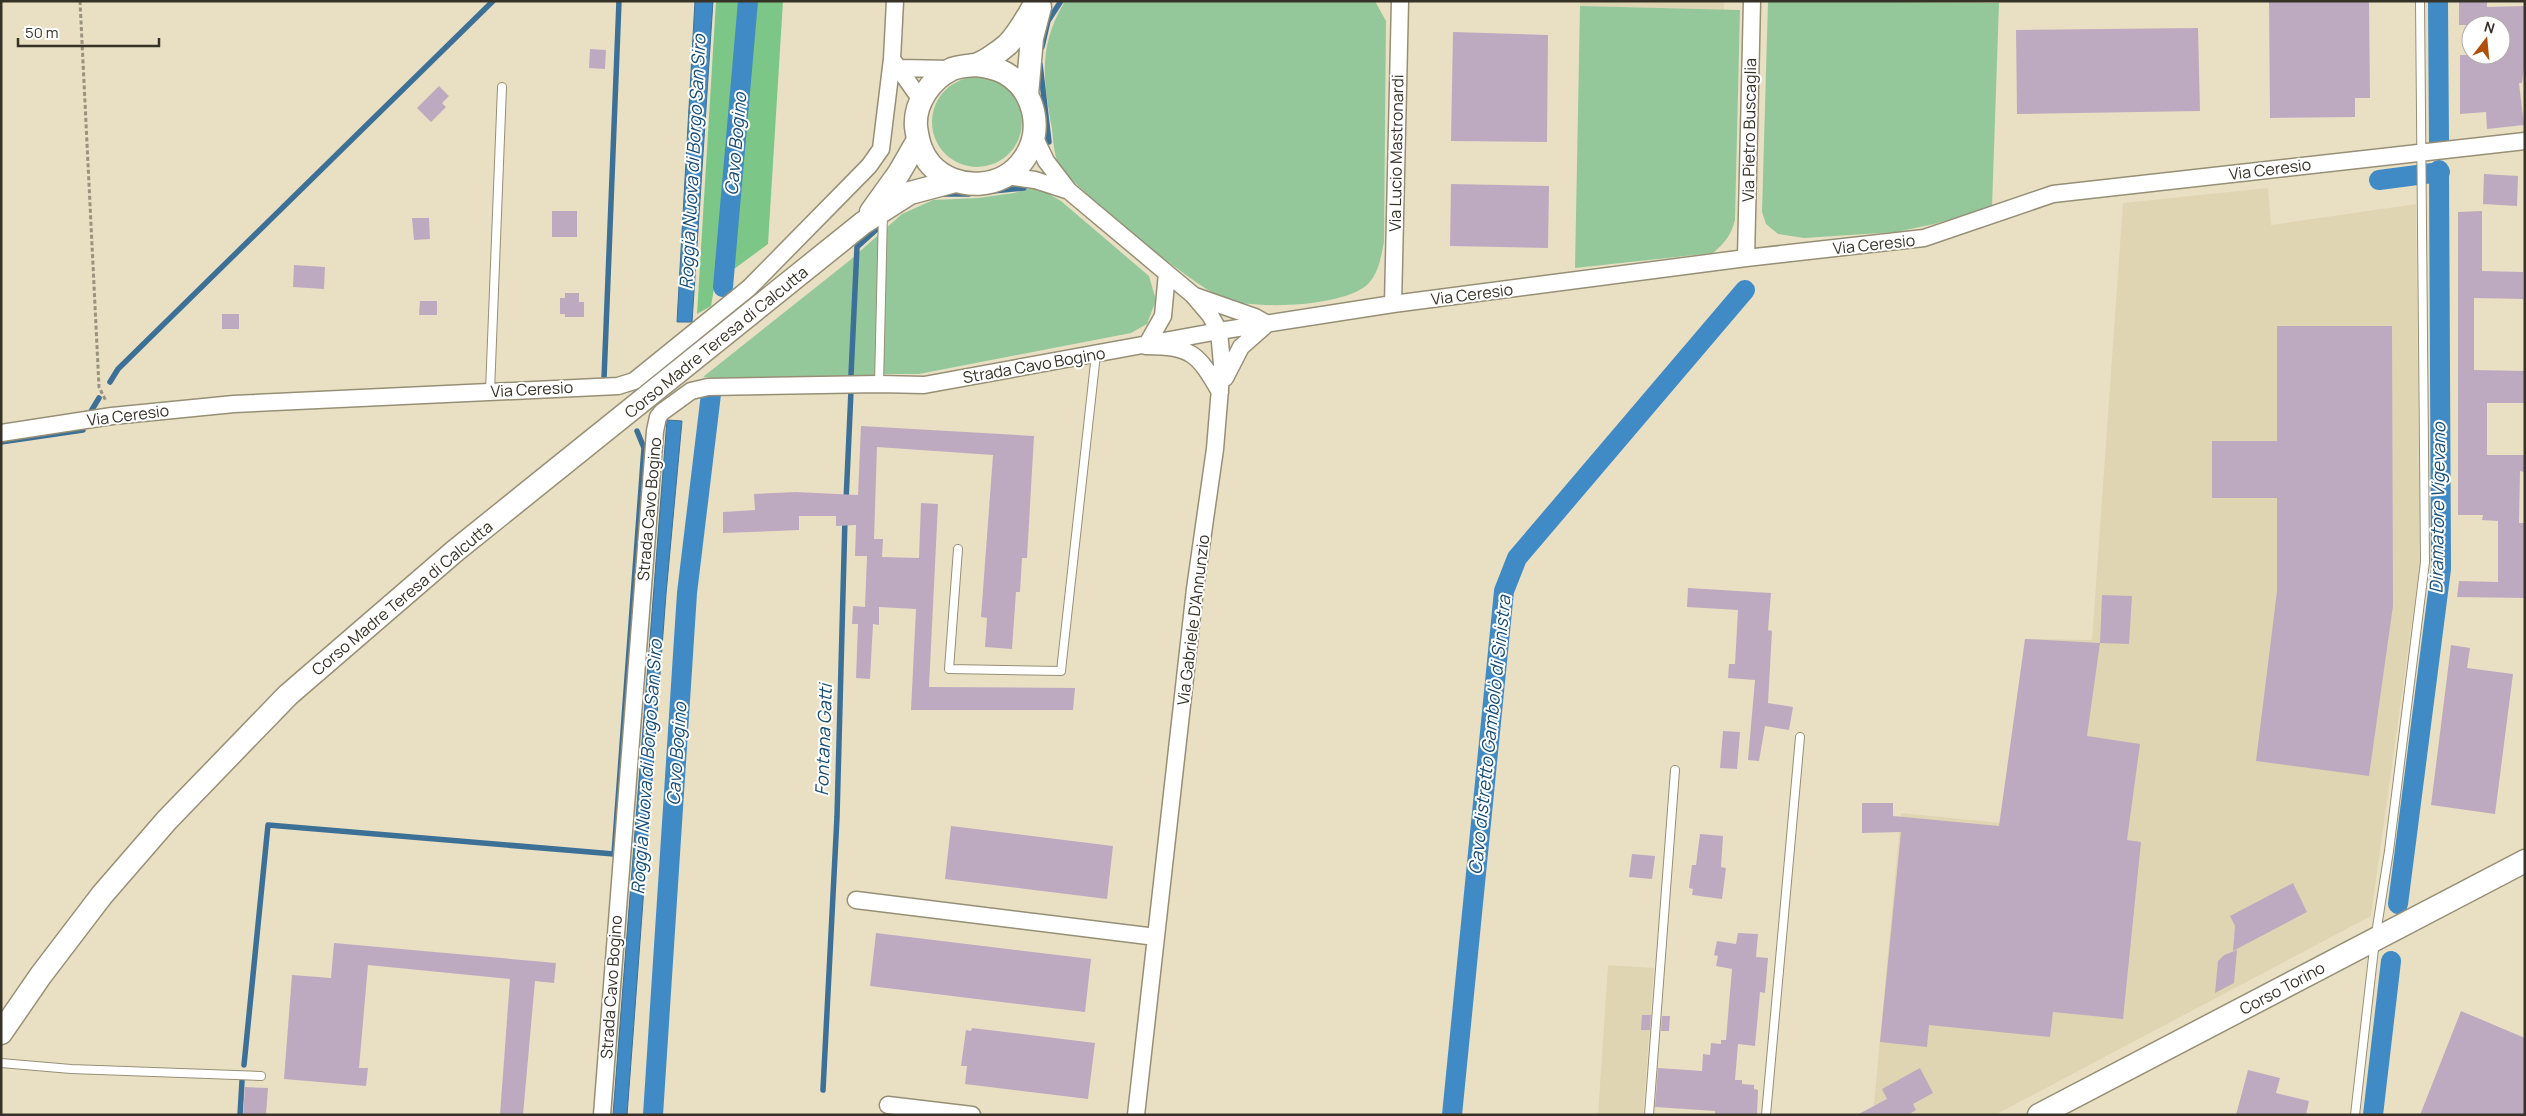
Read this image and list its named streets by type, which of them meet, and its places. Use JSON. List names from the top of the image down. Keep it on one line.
{"streets":{"main road":["Corso Madre Teresa di Calcutta","Corso Torino"],"street":["Via Pietro Buscaglia","Via Lucio Mastronardi","Via Ceresio","Strada Cavo Bogino","Via Gabriele D'Annunzio"]},"crossings":[["Via Pietro Buscaglia","Via Ceresio"],["Via Lucio Mastronardi","Via Ceresio"],["Via Ceresio","Strada Cavo Bogino"],["Via Ceresio","Via Gabriele D'Annunzio"],["Corso Madre Teresa di Calcutta","Via Gabriele D'Annunzio"],["Strada Cavo Bogino","Via Gabriele D'Annunzio"]],"water":["Cavo Bogino","Roggia Nuova di Borgo San Siro","Diramatore Vigevano","Cavo distretto Gambolò di Sinistra","Fontana Gatti"],"scale_bar":"50 m","north":"top"}
